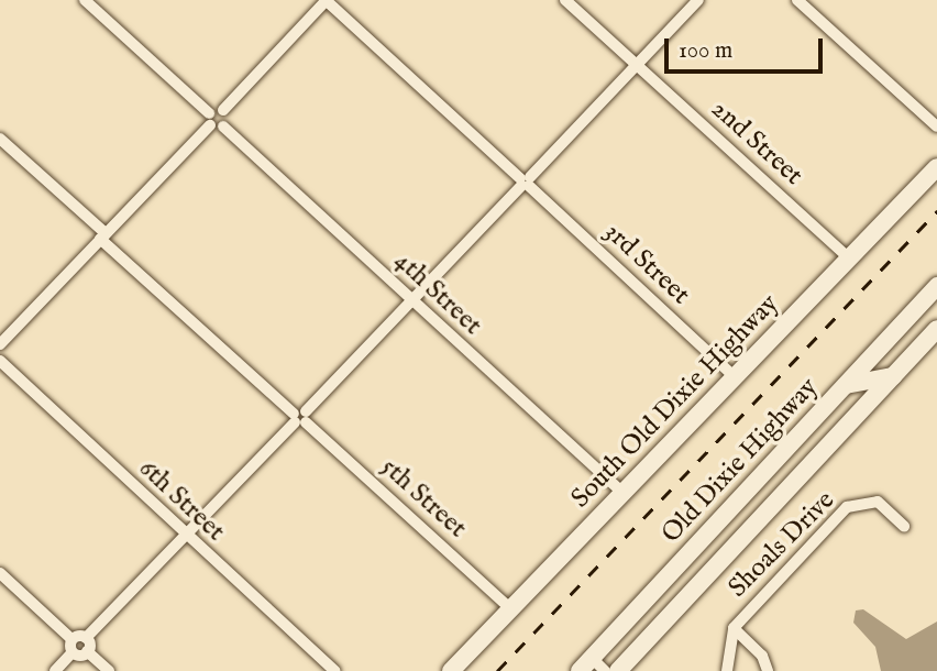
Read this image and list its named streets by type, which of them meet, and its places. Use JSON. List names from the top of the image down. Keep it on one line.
{"streets":{"main road":["South Old Dixie Highway","Old Dixie Highway"],"street":["2nd Street","3rd Street","4th Street","5th Street","6th Street","Shoals Drive"]},"crossings":[["2nd Street","South Old Dixie Highway"],["3rd Street","South Old Dixie Highway"],["4th Street","South Old Dixie Highway"],["South Old Dixie Highway","5th Street"]],"scale_bar":"100 m"}
